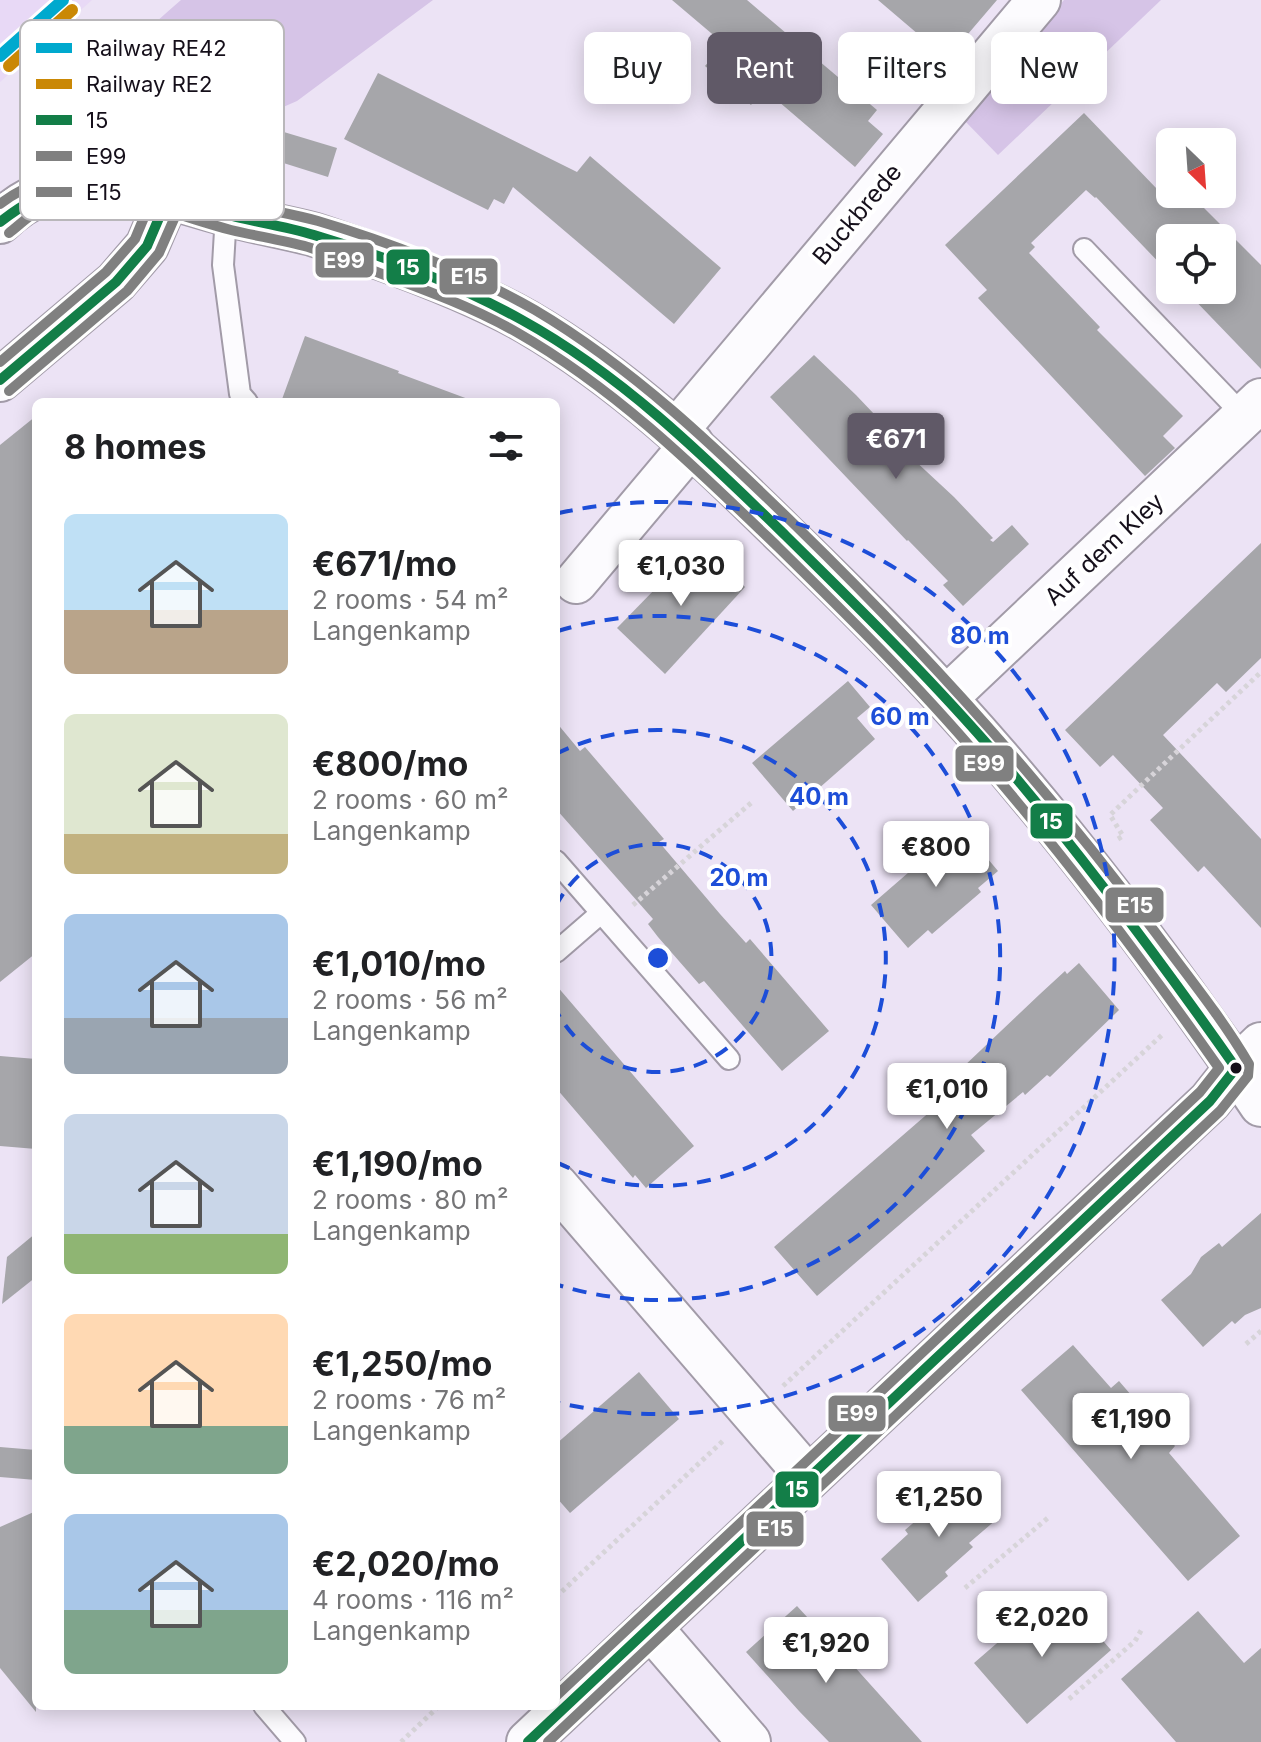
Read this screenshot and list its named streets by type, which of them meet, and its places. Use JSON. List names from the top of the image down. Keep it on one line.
{"streets":{"street":["Buckbrede","Auf dem Kley"]},"lines":["rail line RE42","rail line RE2","transit line E15","transit line 15","transit line E99"],"legend":["Railway RE42","Railway RE2","15","E99","E15"],"north":"bottom right","page":{"chip":["Buy","Rent","Filters","New"],"heading":"8 homes","price":["€671","€1,030","€800","€1,010","€1,190","€1,250","€2,020","€1,920"],"list":[{"name":"€671/mo","note":"2 rooms · 54 m² · Langenkamp"},{"name":"€800/mo","note":"2 rooms · 60 m² · Langenkamp"},{"name":"€1,010/mo","note":"2 rooms · 56 m² · Langenkamp"},{"name":"€1,190/mo","note":"2 rooms · 80 m² · Langenkamp"},{"name":"€1,250/mo","note":"2 rooms · 76 m² · Langenkamp"},{"name":"€2,020/mo","note":"4 rooms · 116 m² · Langenkamp"}]},"rings":["80 m","60 m","40 m","20 m"]}
